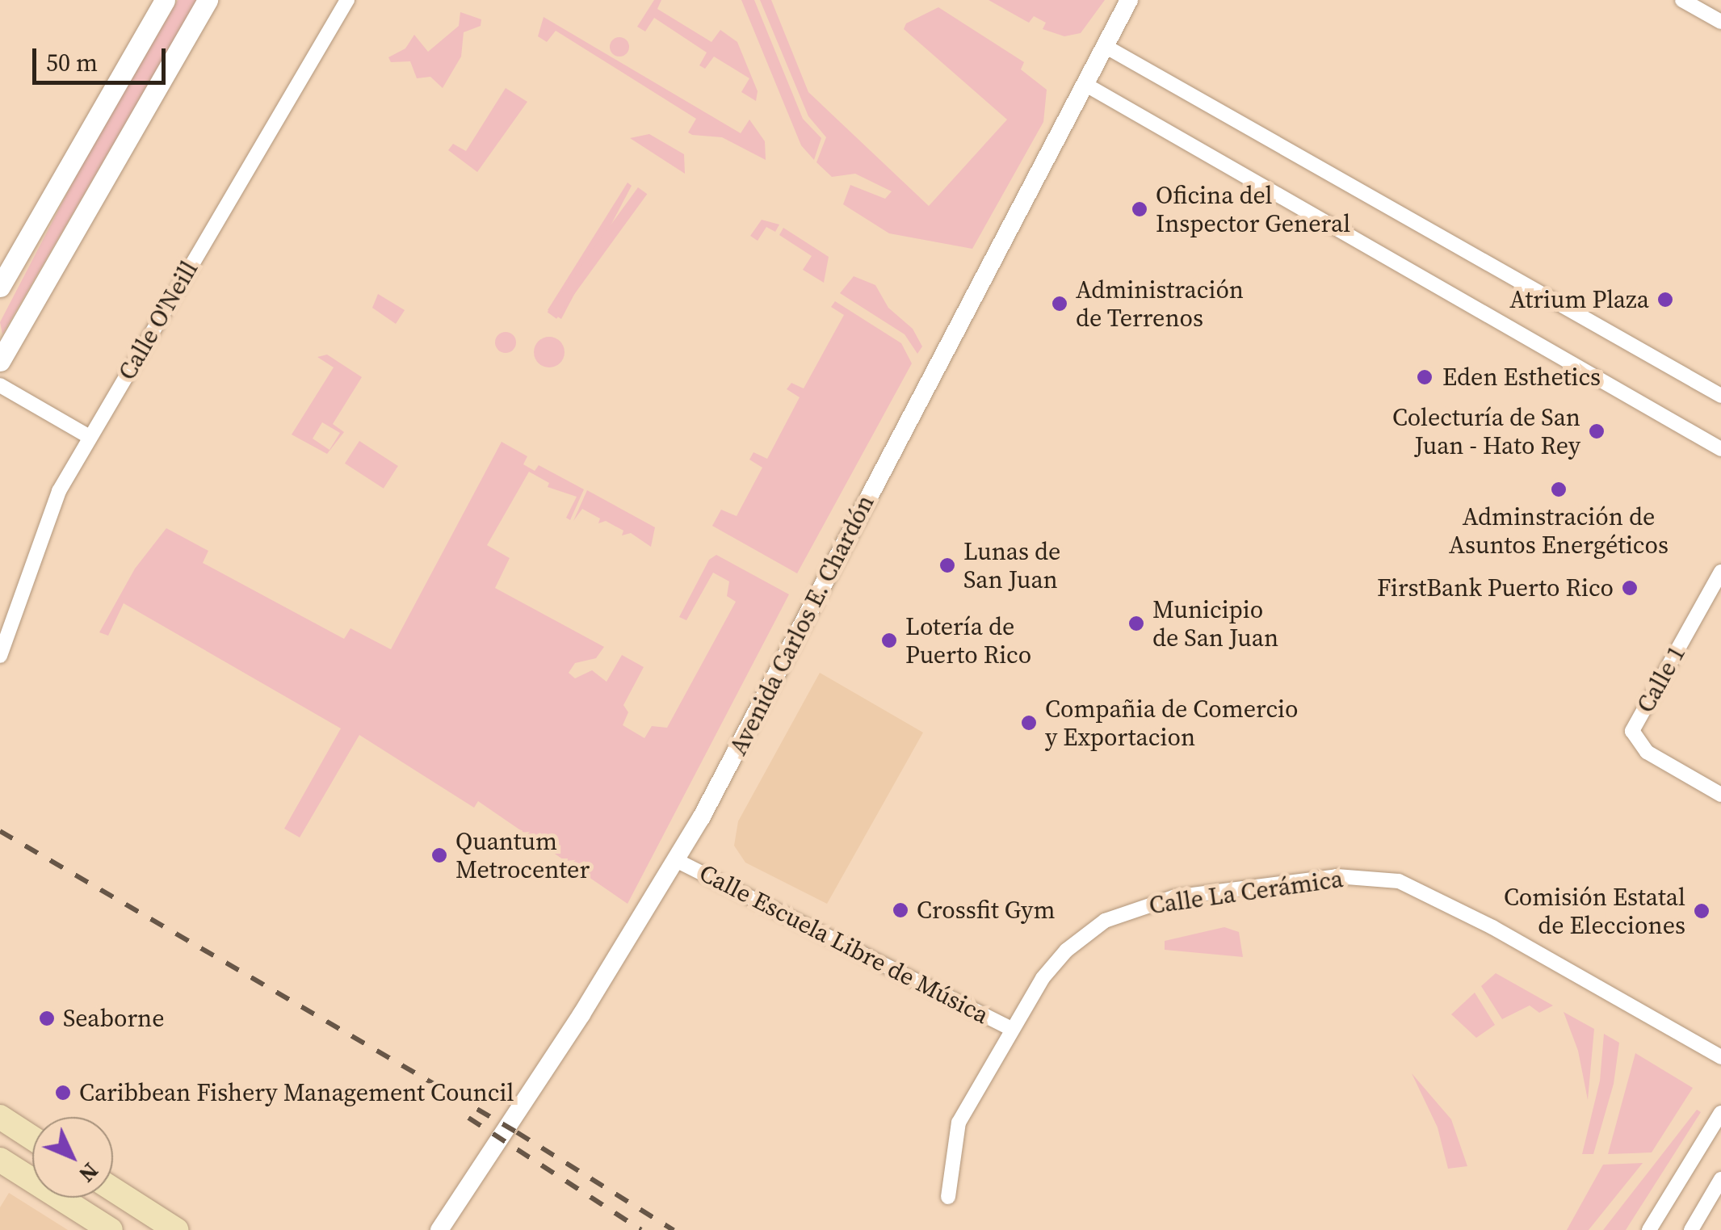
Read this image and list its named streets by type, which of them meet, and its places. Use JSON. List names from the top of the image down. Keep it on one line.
{"streets":{"street":["Calle O'Neill","Avenida Carlos E. Chardón","Calle 1","Calle La Cerámica","Calle Escuela Libre de Música"]},"crossings":[["Avenida Carlos E. Chardón","Calle Escuela Libre de Música"],["Calle La Cerámica","Calle Escuela Libre de Música"]],"places":["Oficina del Inspector General","Atrium Plaza","Administración de Terrenos","Eden Esthetics","Colecturía de San Juan - Hato Rey","Adminstración de Asuntos Energéticos","Lunas de San Juan","FirstBank Puerto Rico","Municipio de San Juan","Lotería de Puerto Rico","Compañia de Comercio y Exportacion","Quantum Metrocenter","Crossfit Gym","Comisión Estatal de Elecciones","Seaborne","Caribbean Fishery Management Council"],"scale_bar":"50 m","north":"bottom right"}
